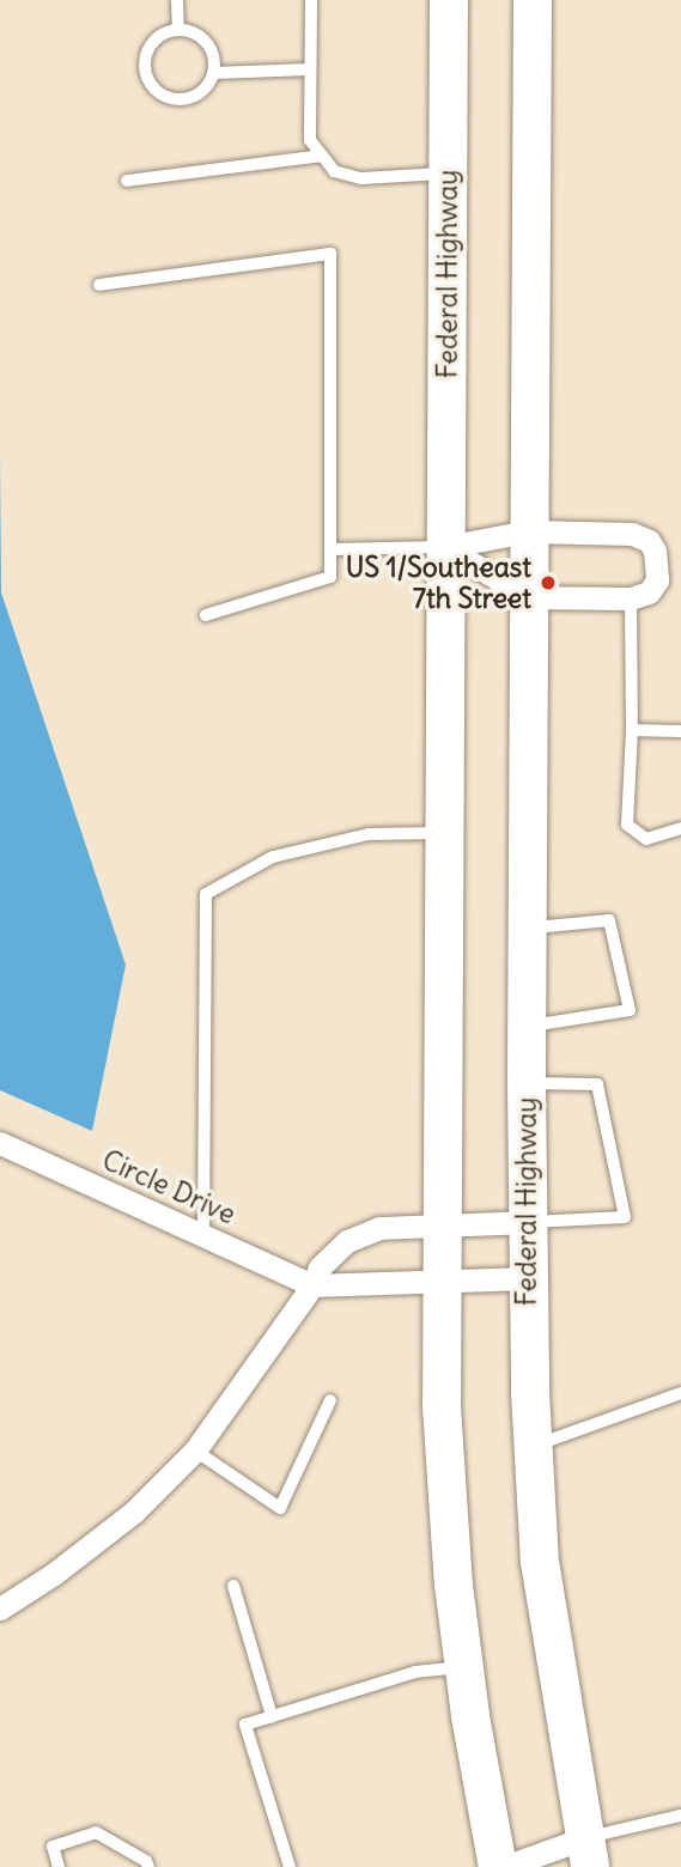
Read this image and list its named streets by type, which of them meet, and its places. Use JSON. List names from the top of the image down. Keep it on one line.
{"streets":{"main road":["Federal Highway"],"street":["Circle Drive"]},"places":["US 1/Southeast 7th Street"]}
